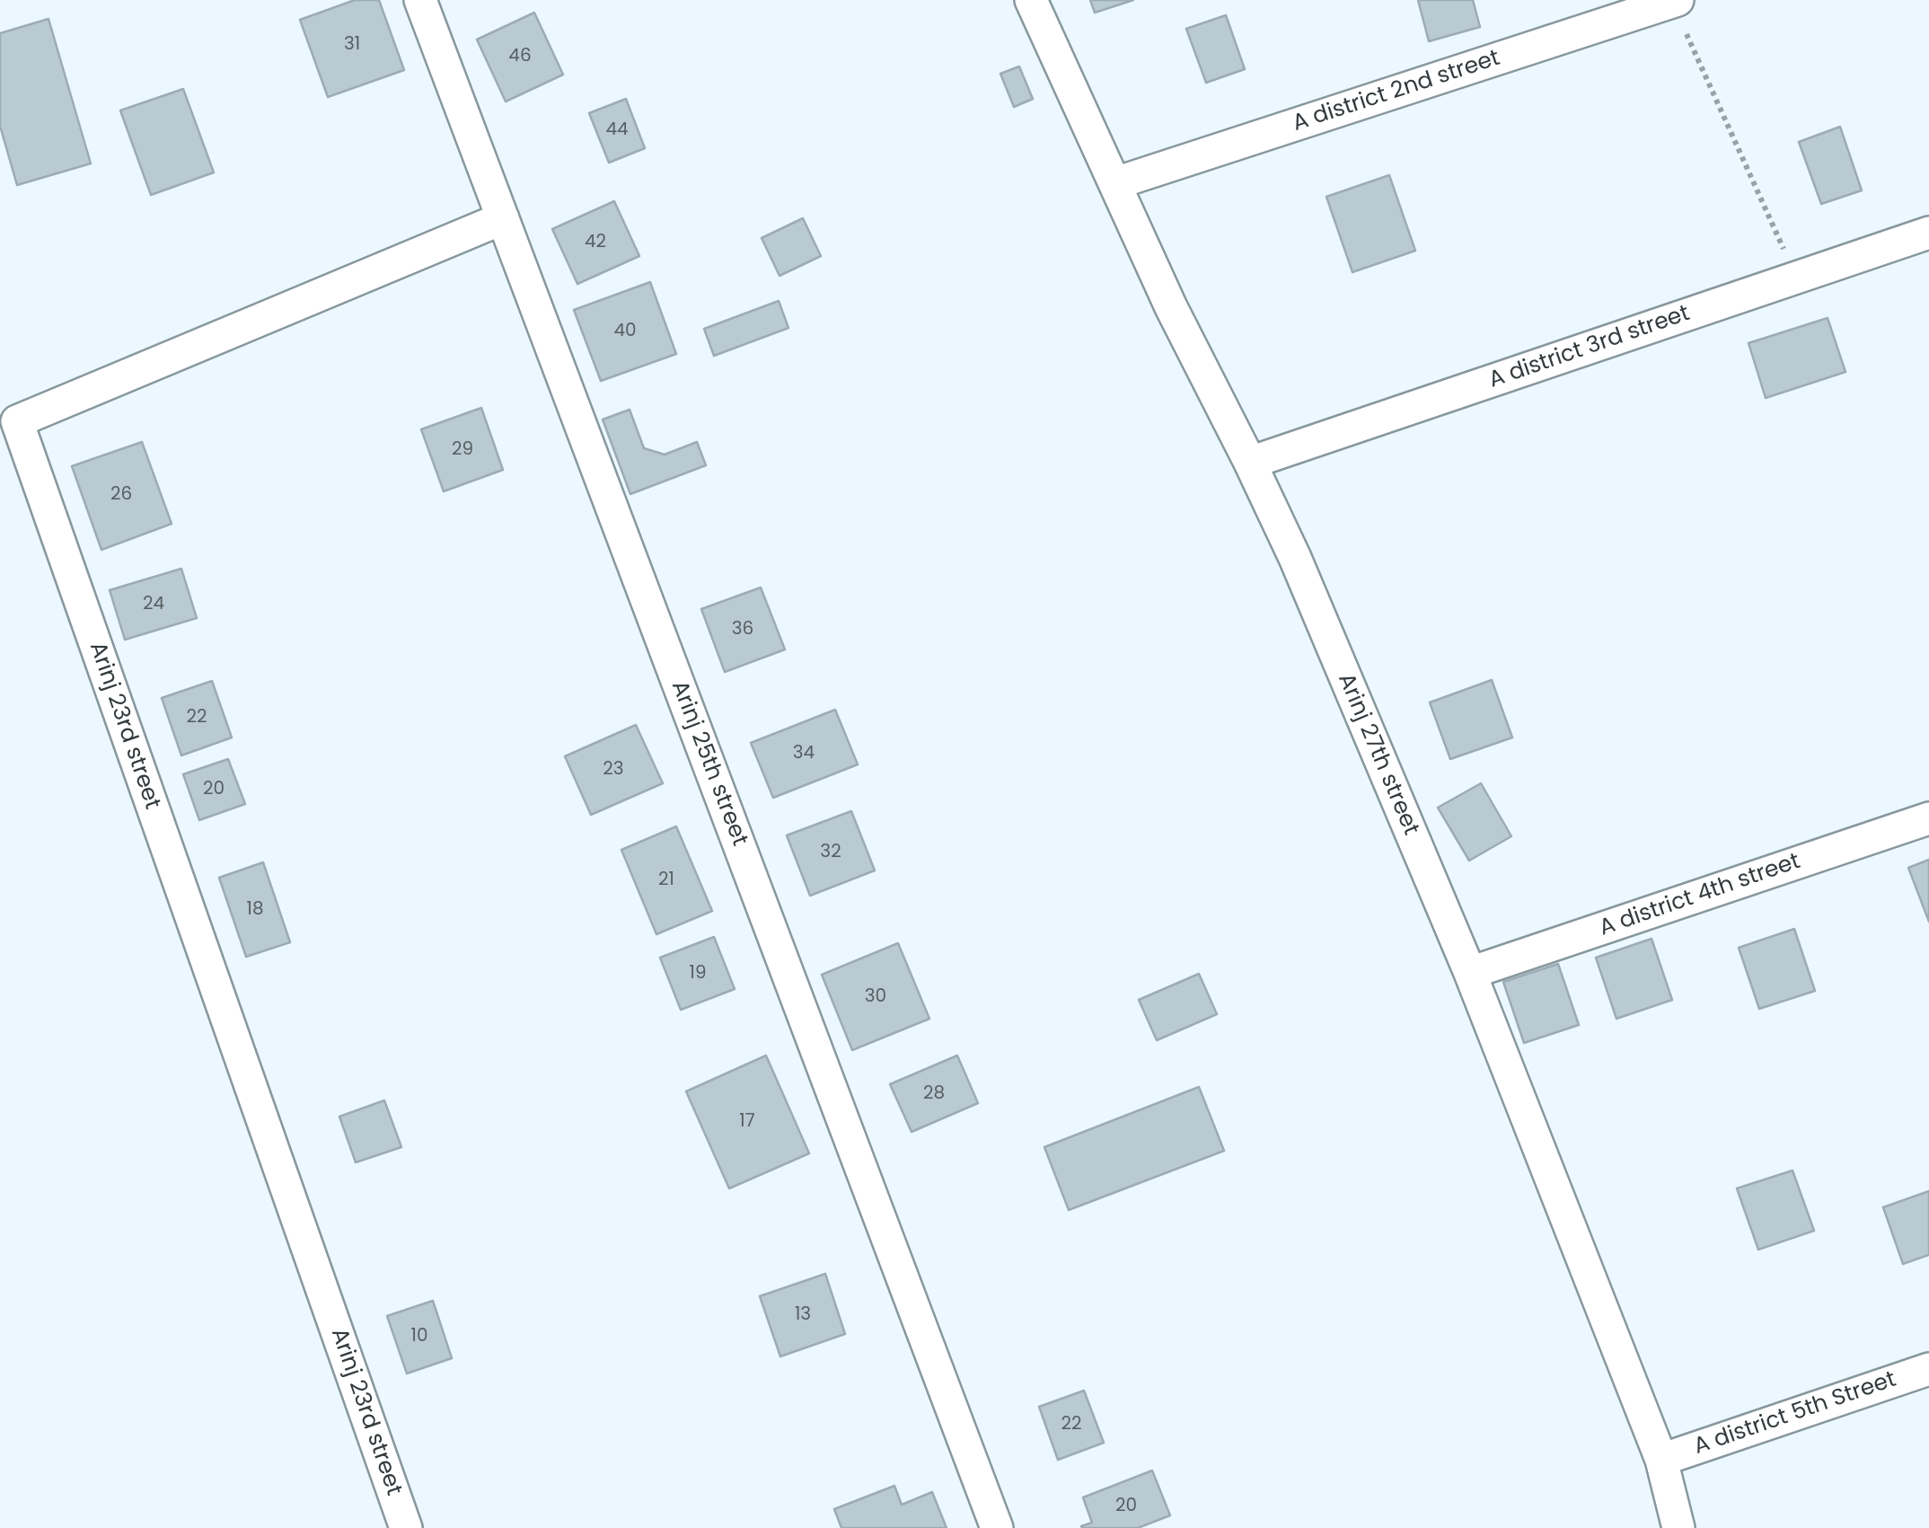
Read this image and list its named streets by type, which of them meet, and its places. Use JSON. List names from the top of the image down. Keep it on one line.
{"streets":{"street":["A district 2nd street","A district 3rd street","Arinj 23rd street","Arinj 27th street","Arinj 25th street","A district 4th street","A district 5th Street"]},"crossings":[["A district 2nd street","Arinj 27th street"],["A district 3rd street","Arinj 27th street"],["Arinj 23rd street","Arinj 25th street"],["Arinj 27th street","A district 4th street"],["Arinj 27th street","A district 5th Street"]],"house_numbers":["31","46","44","42","40","29","26","24","36","22","34","23","20","32","21","18","19","30","28","17","13","10","22","20"]}
